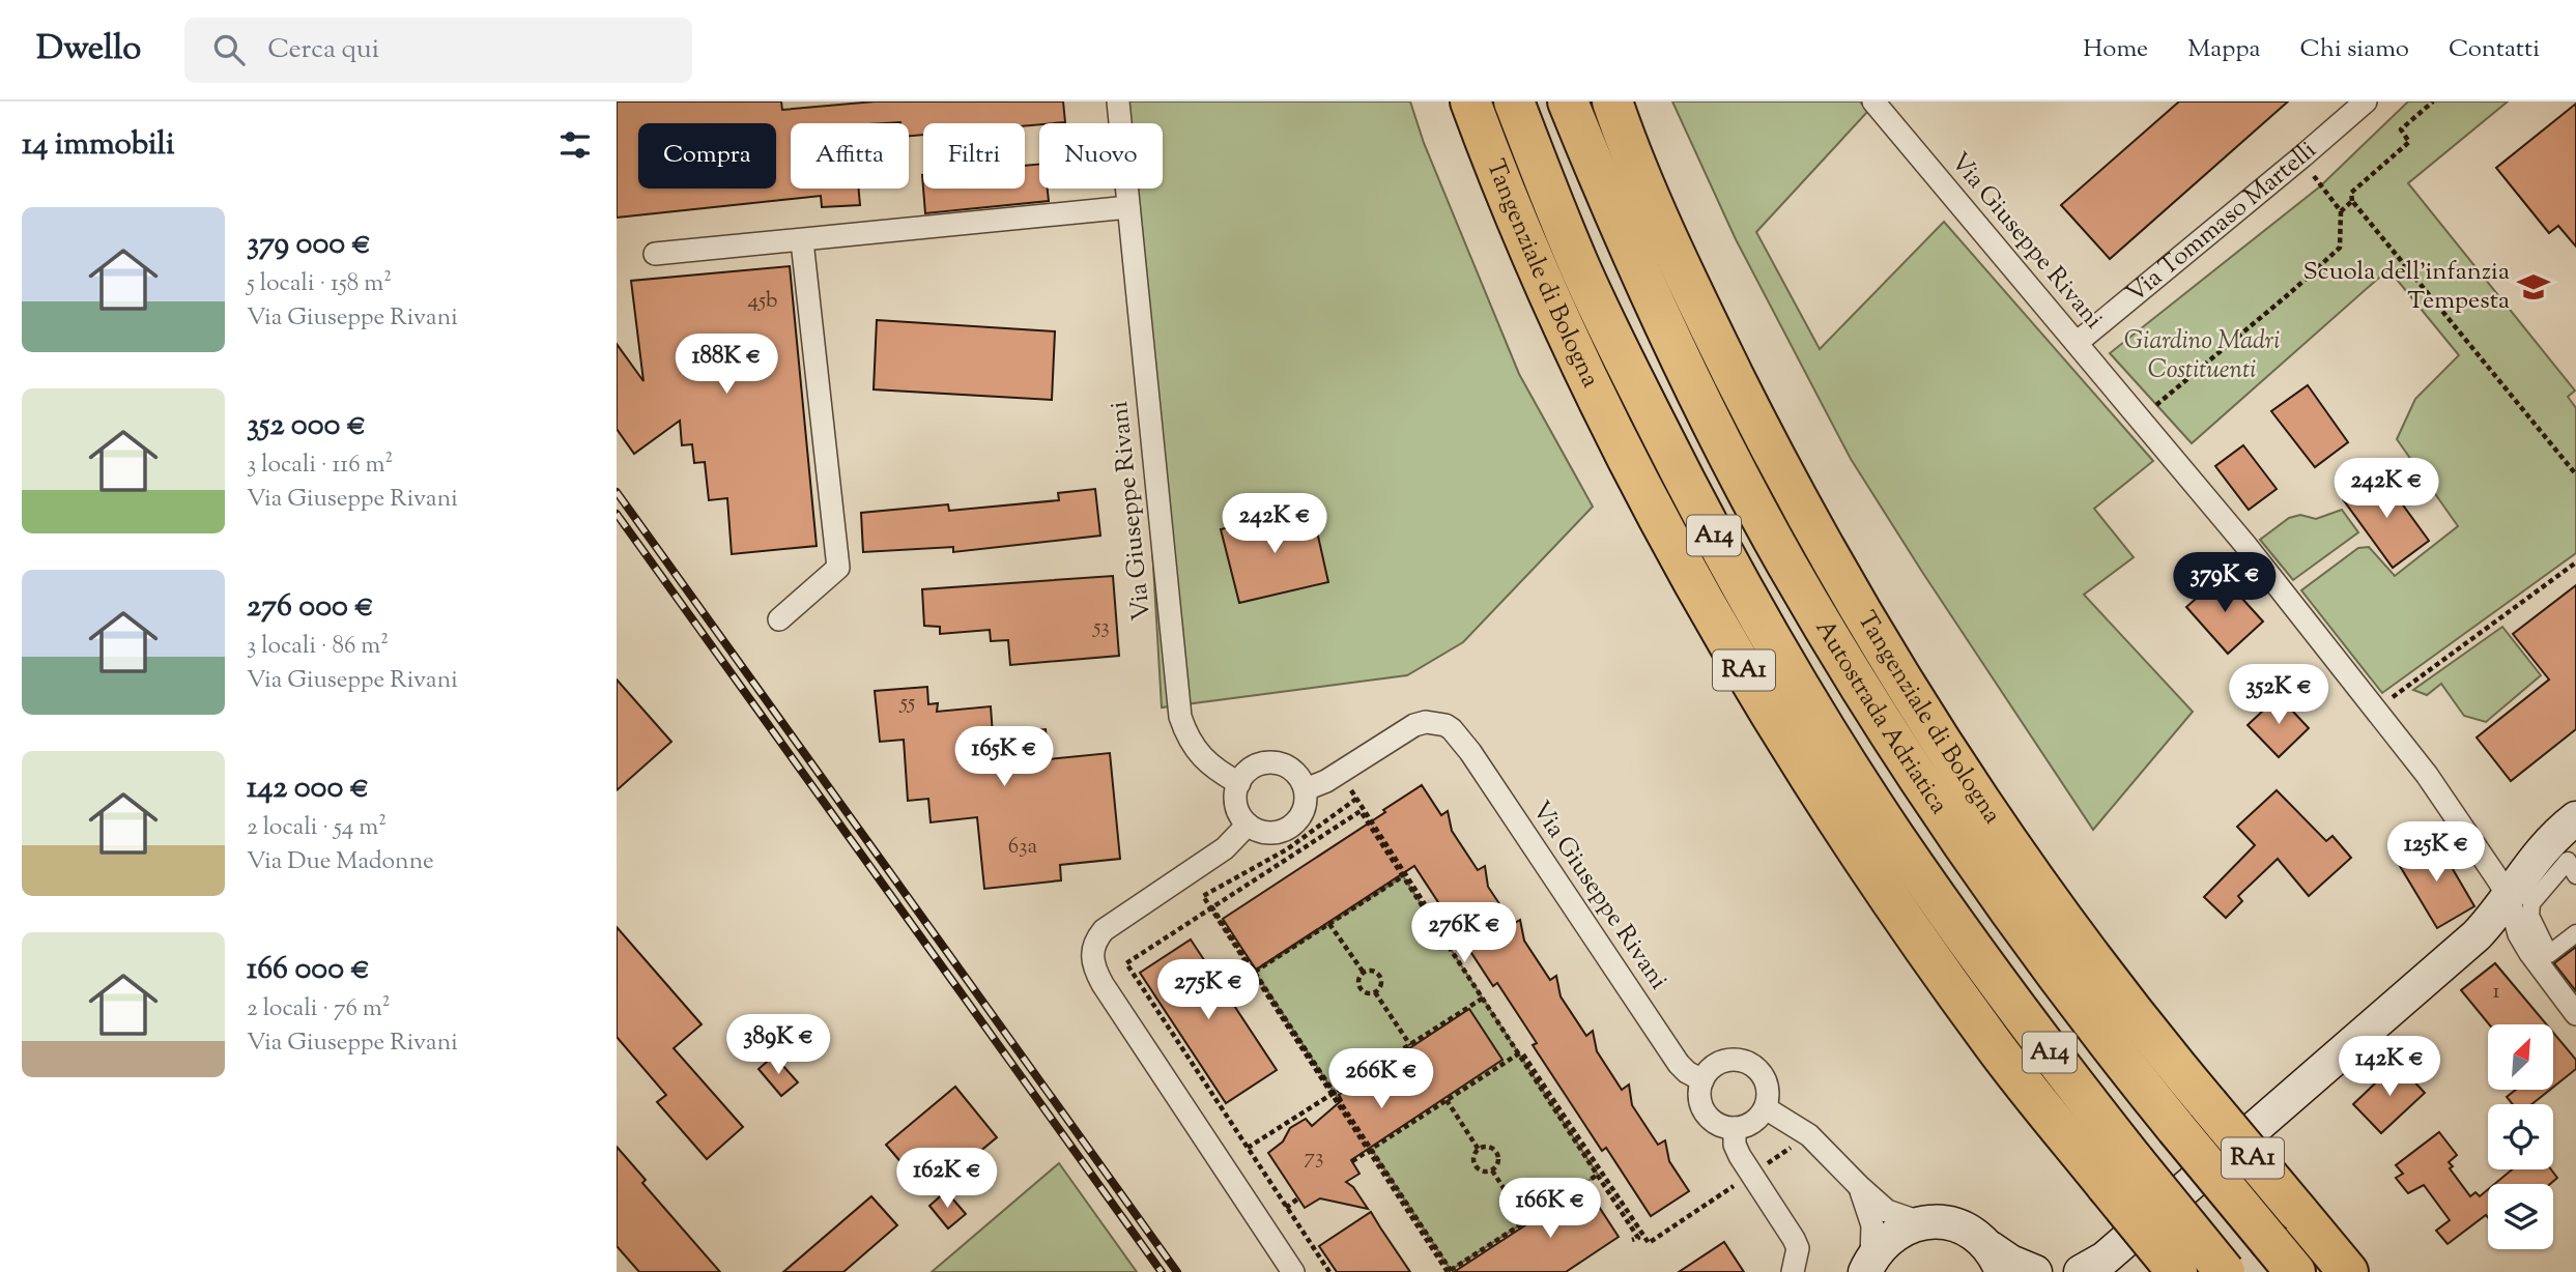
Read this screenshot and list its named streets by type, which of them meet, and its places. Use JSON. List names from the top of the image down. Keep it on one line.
{"streets":{"highway":["Tangenziale di Bologna","A14","RA1","Autostrada Adriatica"],"street":["Via Tommaso Martelli","Via Giuseppe Rivani"]},"crossings":[["Via Tommaso Martelli","Via Giuseppe Rivani"],["Tangenziale di Bologna","Autostrada Adriatica"]],"parks":["Giardino Madri Costituenti"],"places":{"school or university":["Scuola dell'infanzia Tempesta"]},"house_numbers":["45b","53","55","63a","1","73"],"north":"top right","page":{"header":"Dwello","search":"Cerca qui","nav":["Home","Mappa","Chi siamo","Contatti"],"heading":"14 immobili","chip":["Compra","Affitta","Filtri","Nuovo"],"list":[{"name":"379 000 €","note":"5 locali · 158 m² · Via Giuseppe Rivani"},{"name":"352 000 €","note":"3 locali · 116 m² · Via Giuseppe Rivani"},{"name":"276 000 €","note":"3 locali · 86 m² · Via Giuseppe Rivani"},{"name":"142 000 €","note":"2 locali · 54 m² · Via Due Madonne"},{"name":"166 000 €","note":"2 locali · 76 m² · Via Giuseppe Rivani"}],"price":["188K €","242K €","242K €","379K €","352K €","165K €","125K €","276K €","275K €","389K €","142K €","266K €","162K €","166K €"]}}
